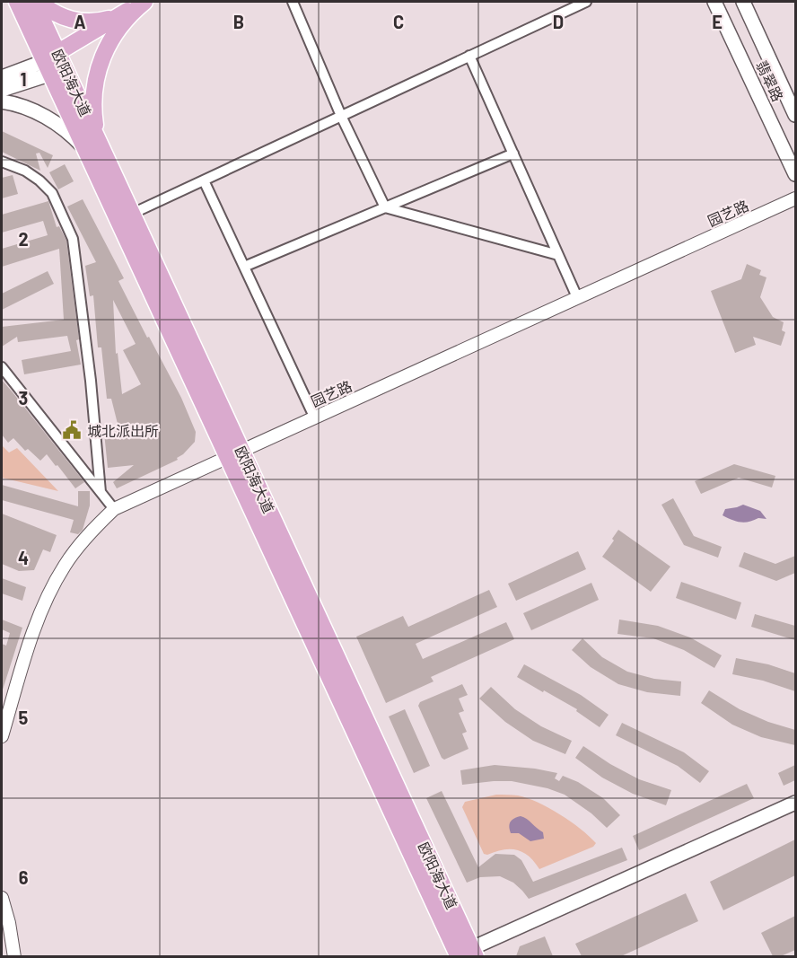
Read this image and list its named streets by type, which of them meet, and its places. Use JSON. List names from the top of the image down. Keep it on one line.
{"streets":{"main road":["翡翠路","欧阳海大道"],"street":["园艺路"]},"crossings":[["欧阳海大道","园艺路"]],"places":{"public building":["城北派出所"]},"grid":{"columns":["A","B","C","D","E"],"rows":["1","2","3","4","5","6"]}}
